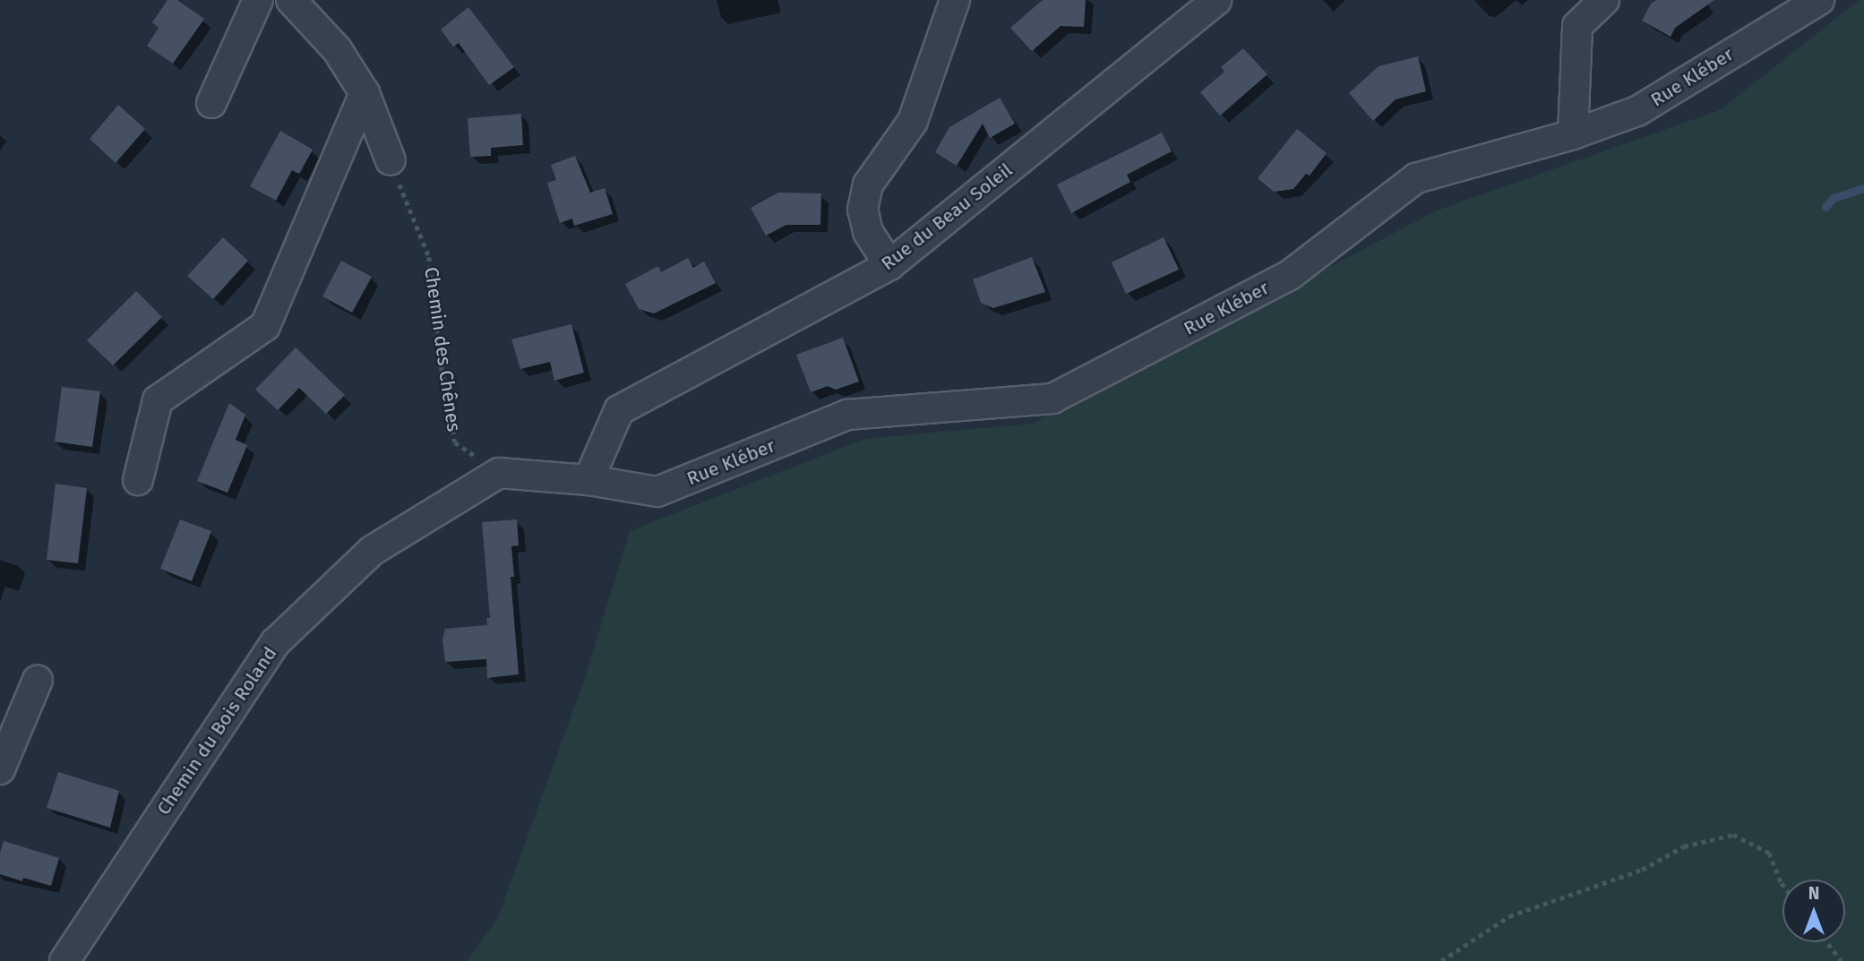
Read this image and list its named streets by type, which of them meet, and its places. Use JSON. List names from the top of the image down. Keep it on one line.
{"streets":{"street":["Rue Kléber","Rue du Beau Soleil","Chemin du Bois Roland"],"path":["Chemin des Chênes"]},"crossings":[["Rue Kléber","Rue du Beau Soleil"],["Chemin des Chênes","Chemin du Bois Roland"]],"north":"top"}
